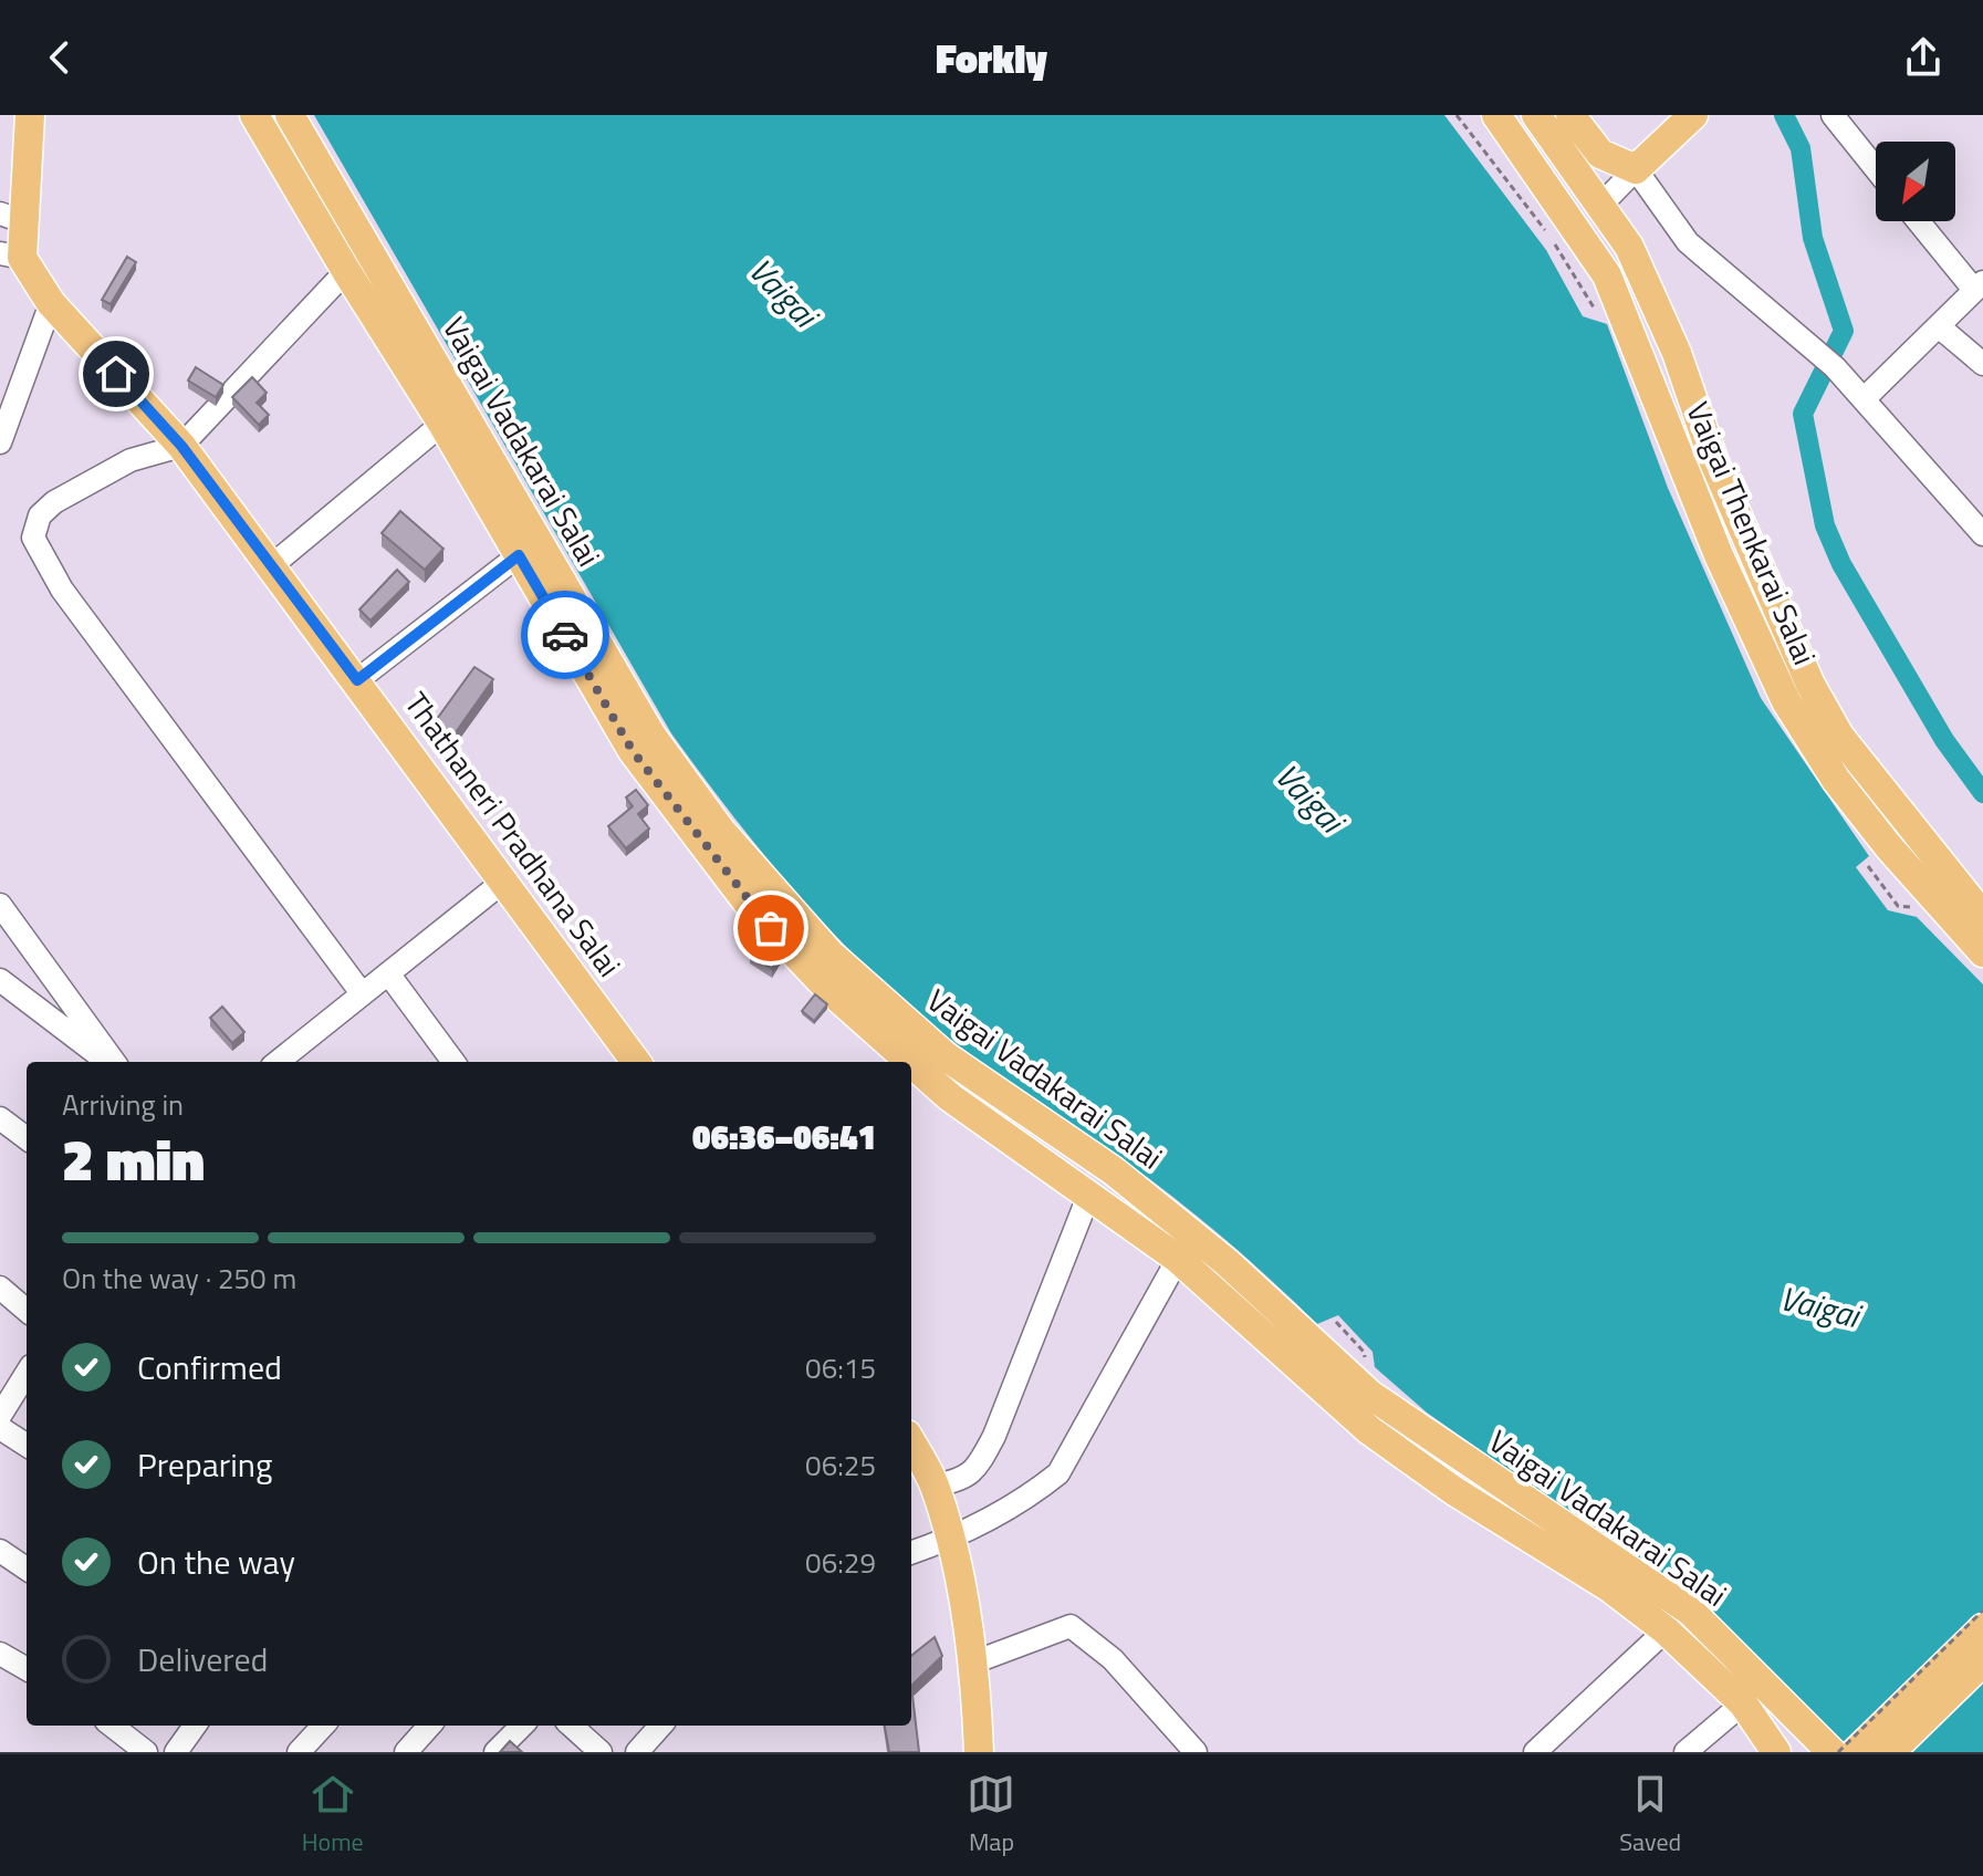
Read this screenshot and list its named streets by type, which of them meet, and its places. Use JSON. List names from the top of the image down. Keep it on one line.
{"streets":{"main road":["Vaigai Vadakarai Salai","Vaigai Thenkarai Salai","Thathaneri Pradhana Salai"]},"water":["Vaigai"],"north":"bottom left","page":{"header":"Forkly","heading":["2 min","Arriving in","06:36–06:41"],"bar":"On the way · 250 m","list":[["Confirmed","06:15"],["Preparing","06:25"],["On the way","06:29"],"Delivered"],"tabs":["Home","Map","Saved"]}}
